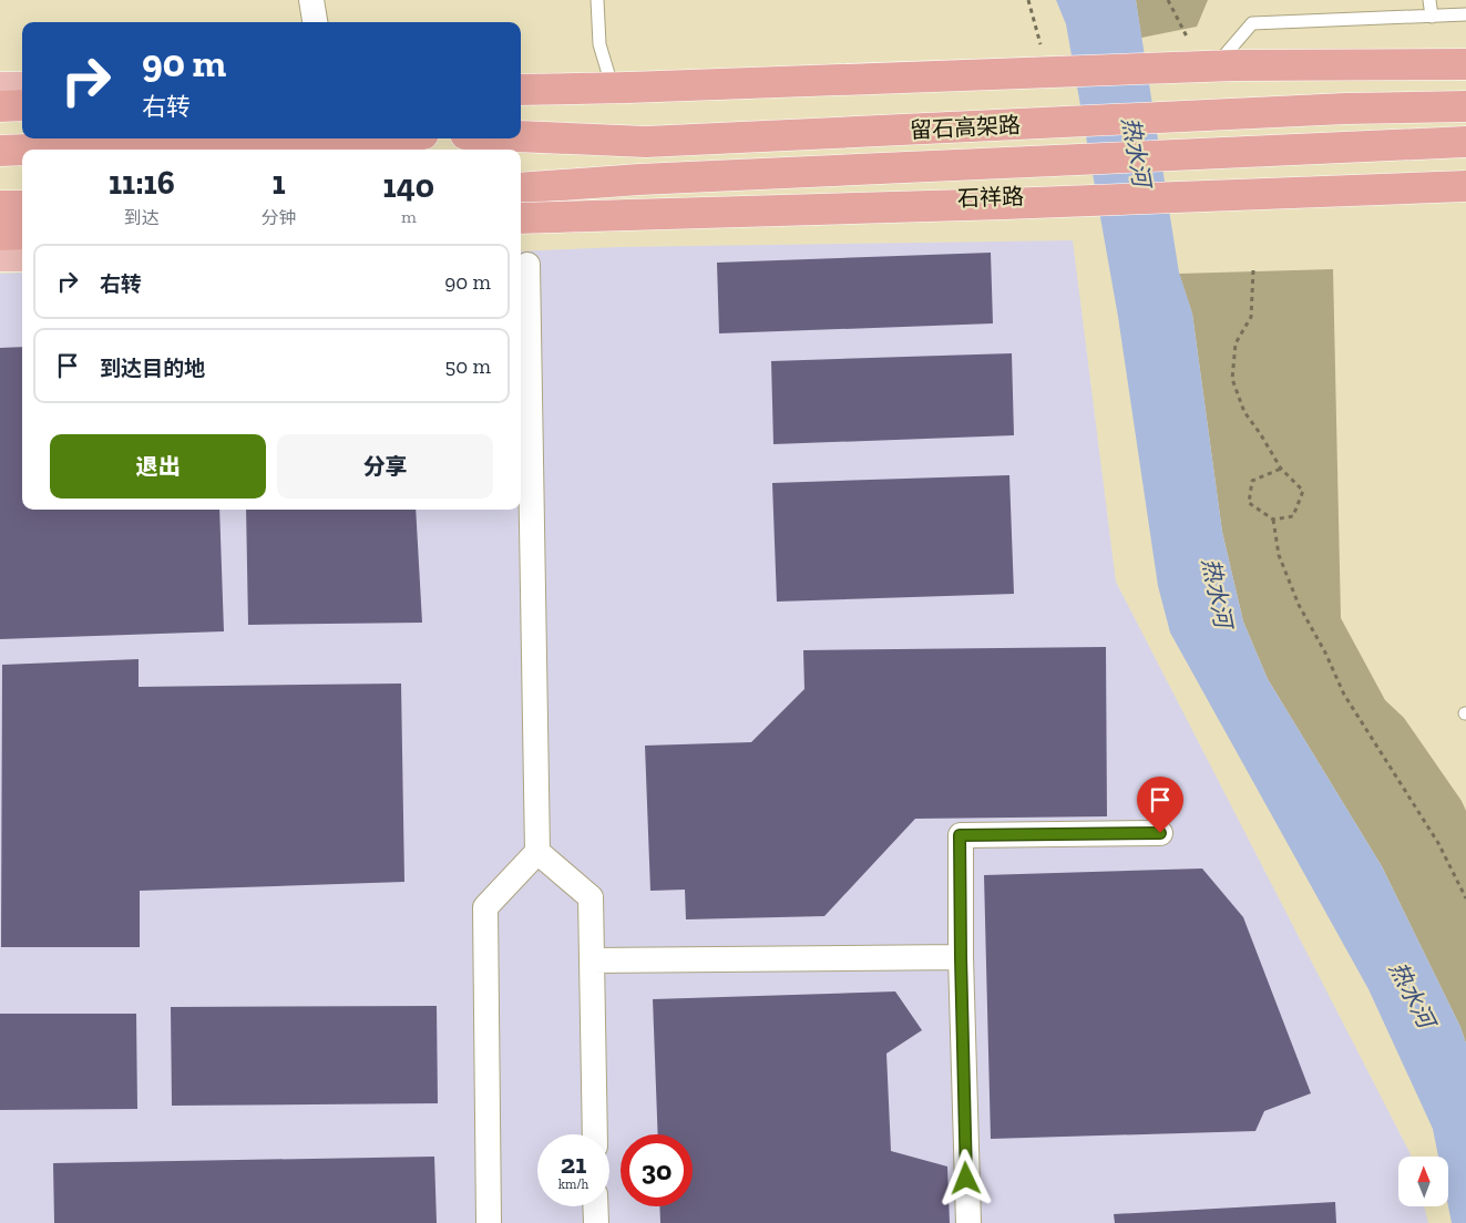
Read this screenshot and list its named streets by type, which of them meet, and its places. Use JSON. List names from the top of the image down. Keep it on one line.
{"streets":{"highway":["留石高架路"],"main road":["石祥路"]},"water":["热水河"],"north":"top","page":{"turn":["90 m","右转"],"eta":["11:16","到达","1","分钟","140","m"],"list":[{"name":"右转","value":"90 m"},{"name":"到达目的地","value":"50 m"}],"buttons":["退出","分享"],"speed":"21 km/h","limit":"30"}}
